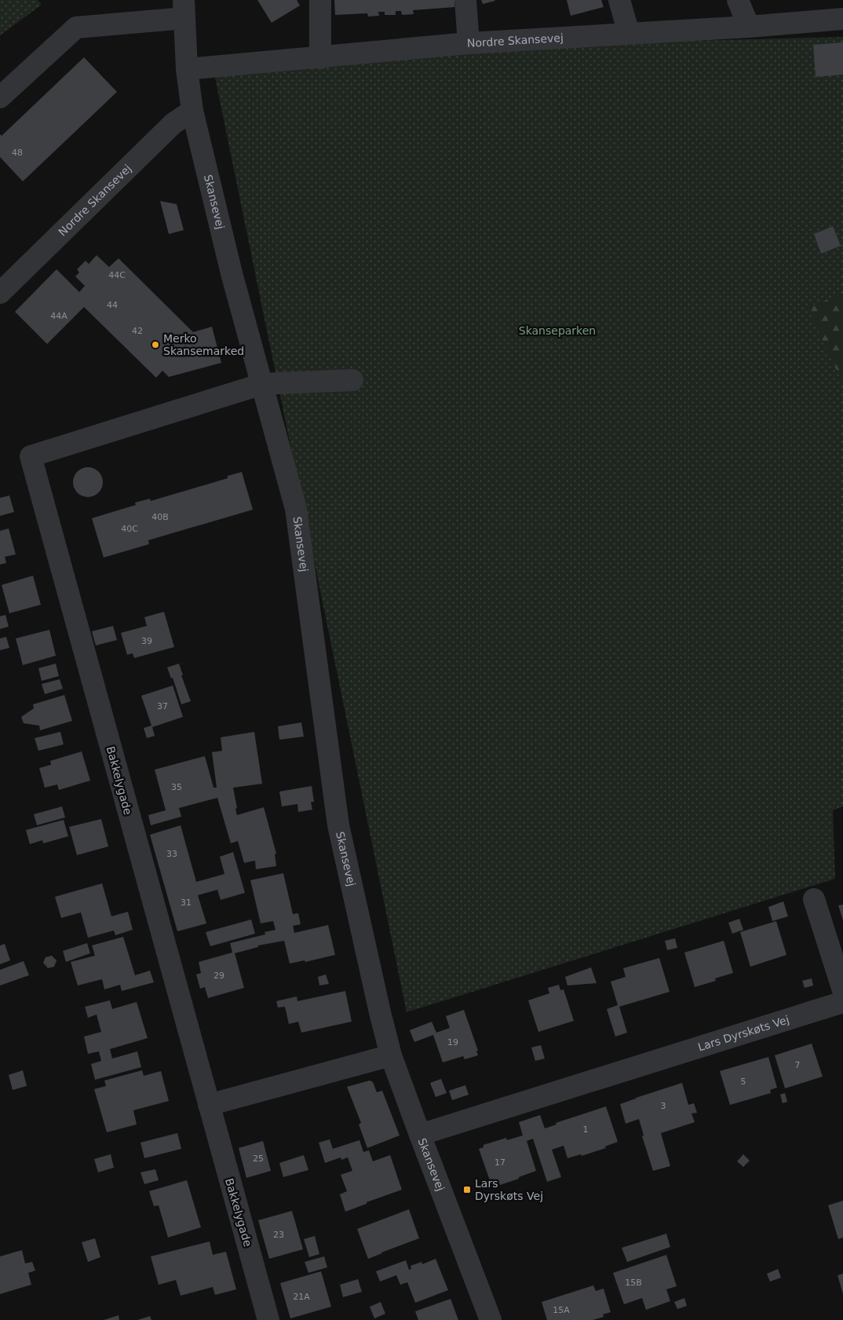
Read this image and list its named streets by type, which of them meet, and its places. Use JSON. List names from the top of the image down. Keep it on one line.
{"streets":{"street":["Nordre Skansevej","Skansevej","Bakkelygade","Lars Dyrskøts Vej"]},"crossings":[["Nordre Skansevej","Skansevej"],["Skansevej","Bakkelygade"],["Skansevej","Lars Dyrskøts Vej"]],"parks":["Skanseparken"],"places":{"other":["Merko Skansemarked"],"transit":["Lars Dyrskøts Vej"]},"house_numbers":["48","44C","44","44A","42","40B","40C","39","37","35","33","31","29","19","7","5","3","1","25","17","23","15B","21A","15A"]}
